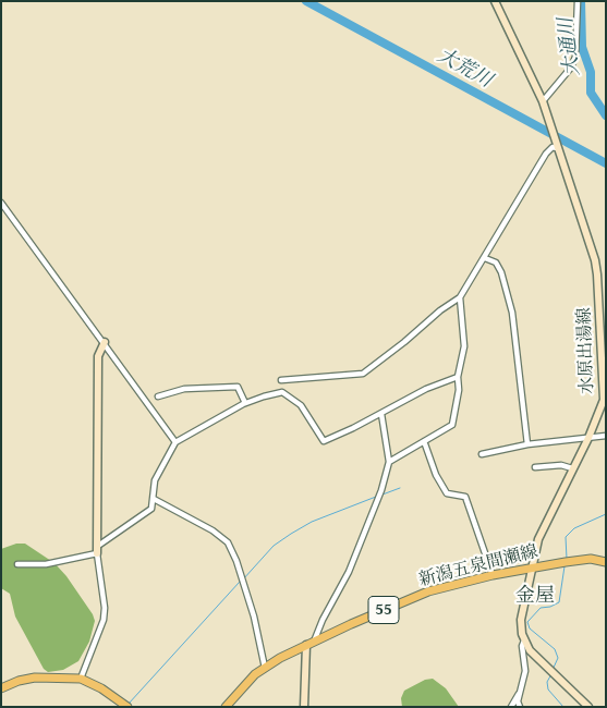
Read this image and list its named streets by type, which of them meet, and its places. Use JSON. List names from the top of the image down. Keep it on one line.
{"streets":{"main road":["水原出湯線","新潟五泉間瀬線","55"]},"crossings":[["水原出湯線","新潟五泉間瀬線"]],"districts":["金屋"],"water":["大通川","大荒川"]}
